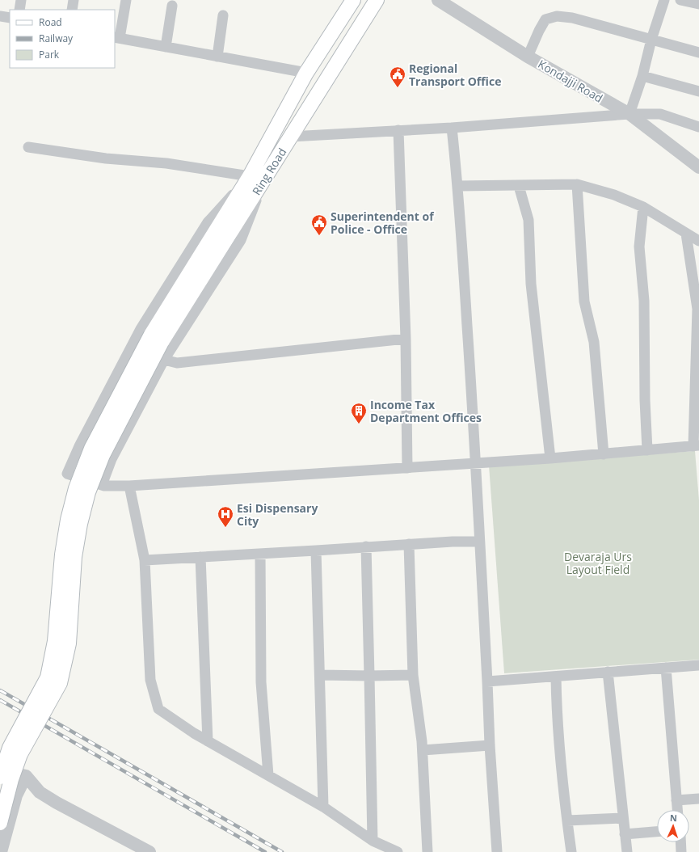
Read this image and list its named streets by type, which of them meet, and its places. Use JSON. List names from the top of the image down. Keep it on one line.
{"streets":{"main road":["Ring Road"],"street":["Kondajji Road"]},"parks":["Devaraja Urs Layout Field"],"places":{"public building":["Regional Transport Office","Superintendent of Police - Office"],"building":["Income Tax Department Offices"],"hospital":["Esi Dispensary City"]},"legend":["Road","Railway","Park"],"north":"top"}
